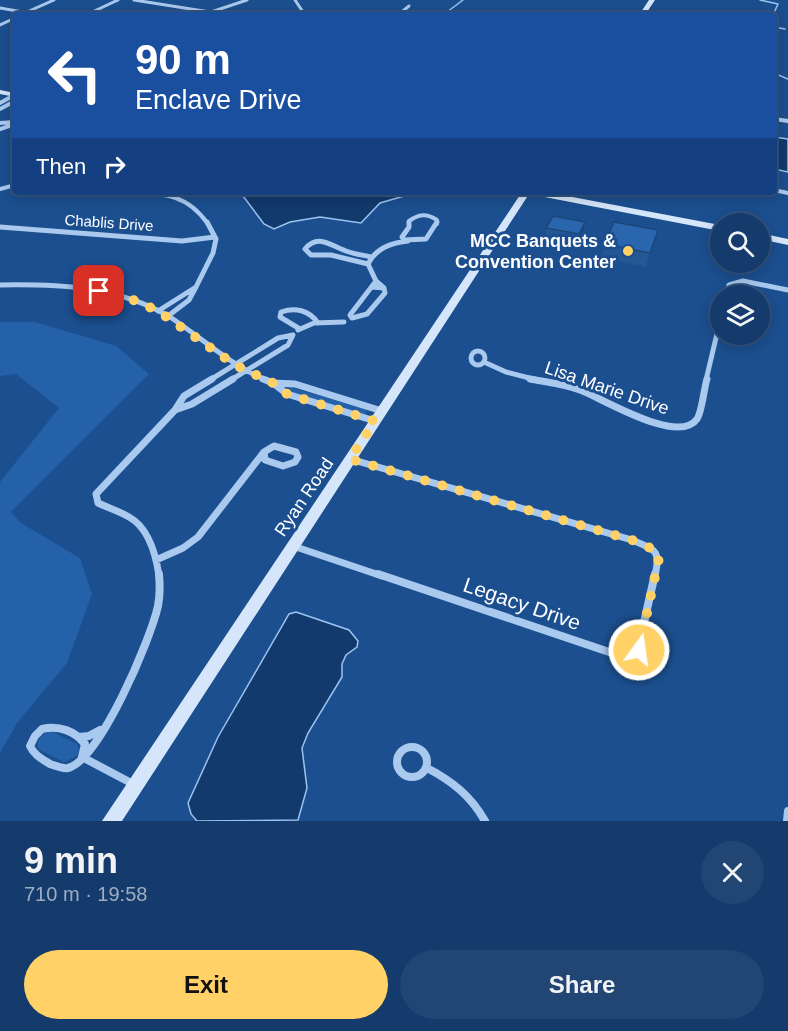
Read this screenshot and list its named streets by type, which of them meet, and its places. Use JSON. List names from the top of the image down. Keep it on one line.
{"streets":{"main road":["Ryan Road"],"street":["Chablis Drive","Lisa Marie Drive","Legacy Drive"]},"crossings":[["Ryan Road","Legacy Drive"]],"places":["MCC Banquets & Convention Center"],"page":{"turn":["90 m","Enclave Drive"],"then":"Then","heading":["9 min","710 m · 19:58"],"buttons":["Exit","Share"]}}
